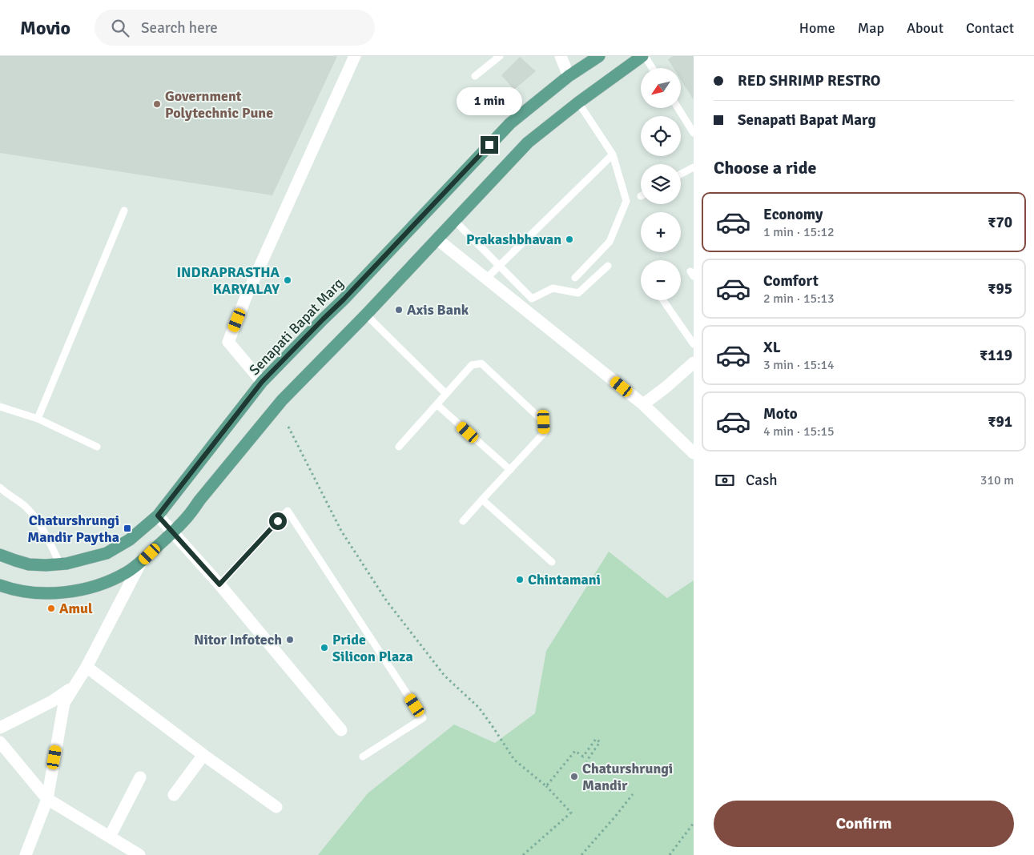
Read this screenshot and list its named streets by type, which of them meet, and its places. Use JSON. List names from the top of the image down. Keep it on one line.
{"streets":{"main road":["Senapati Bapat Marg"]},"places":{"other":["Government Polytechnic Pune","Prakashbhavan","INDRAPRASTHA KARYALAY","Axis Bank","Chintamani","Amul","Nitor Infotech","Pride Silicon Plaza","Chaturshrungi Mandir"],"transit":["Chaturshrungi Mandir Paytha"]},"north":"bottom left","page":{"header":"Movio","search":"Search here","nav":["Home","Map","About","Contact"],"banner":["RED SHRIMP RESTRO","Senapati Bapat Marg"],"map_buttons":["+","−"],"bubble":"1 min","heading":"Choose a ride","list":[{"name":"Economy","note":"1 min · 15:12","value":"₹70"},{"name":"Comfort","note":"2 min · 15:13","value":"₹95"},{"name":"XL","note":"3 min · 15:14","value":"₹119"},{"name":"Moto","note":"4 min · 15:15","value":"₹91"}],"pay":["Cash","310 m"],"buttons":"Confirm"}}
